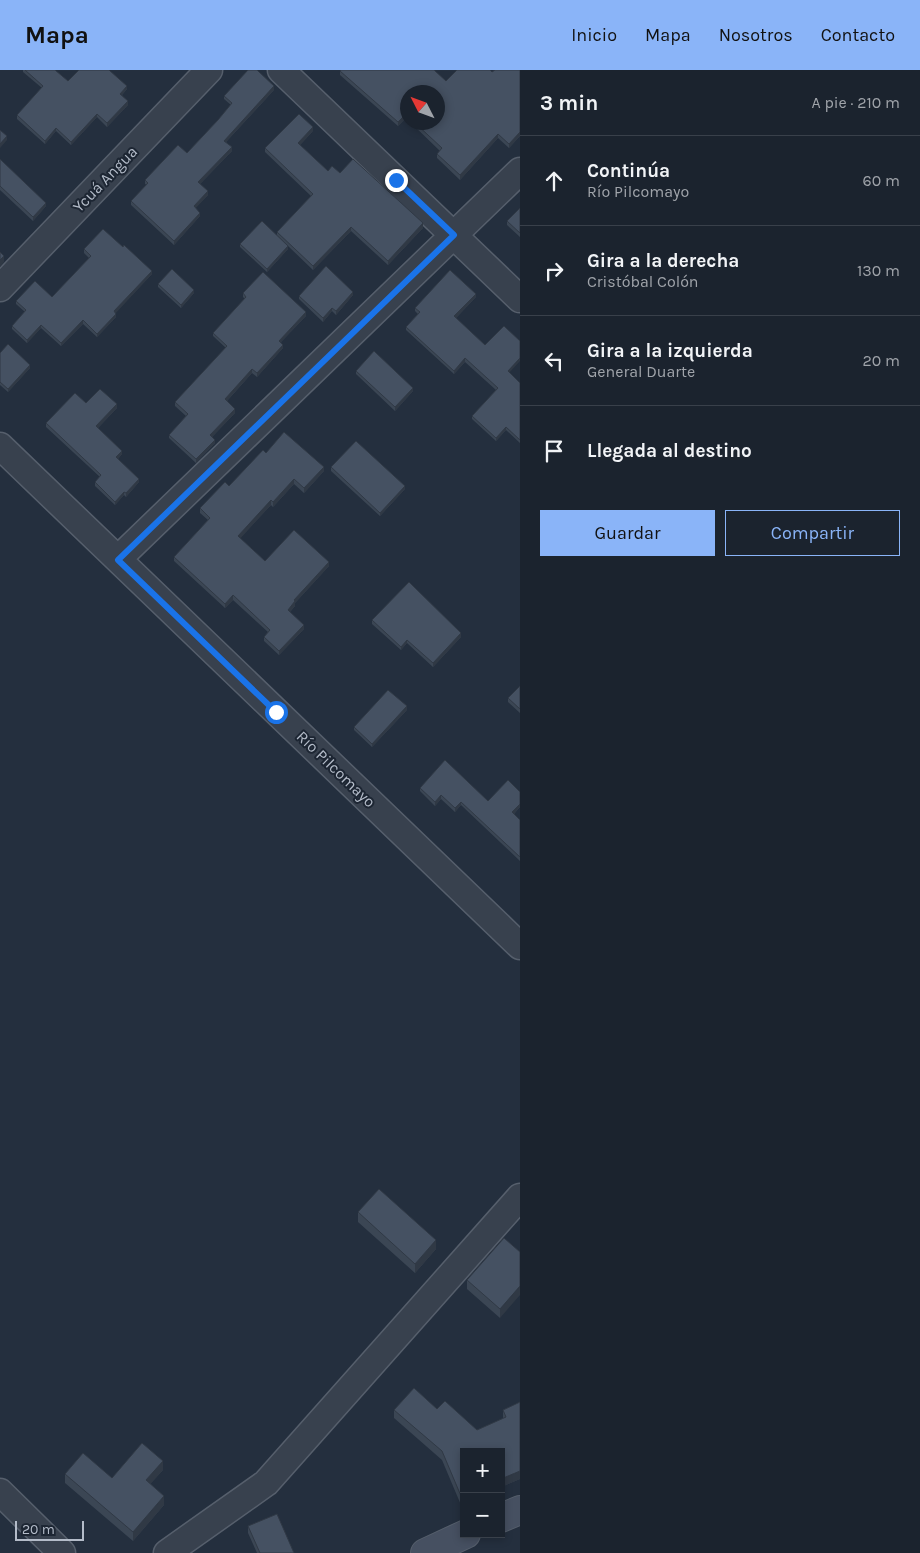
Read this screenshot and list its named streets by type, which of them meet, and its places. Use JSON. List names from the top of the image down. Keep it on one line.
{"streets":{"street":["Ycuá Angua","Río Pilcomayo"]},"scale_bar":"20 m","north":"top left","page":{"header":"Mapa","nav":["Inicio","Mapa","Nosotros","Contacto"],"heading":["3 min","A pie · 210 m"],"list":[["Continúa","Río Pilcomayo","60 m"],["Gira a la derecha","Cristóbal Colón","130 m"],["Gira a la izquierda","General Duarte","20 m"],"Llegada al destino"],"buttons":["Guardar","Compartir"],"map_buttons":["+","−"],"scale":"20 m"}}
